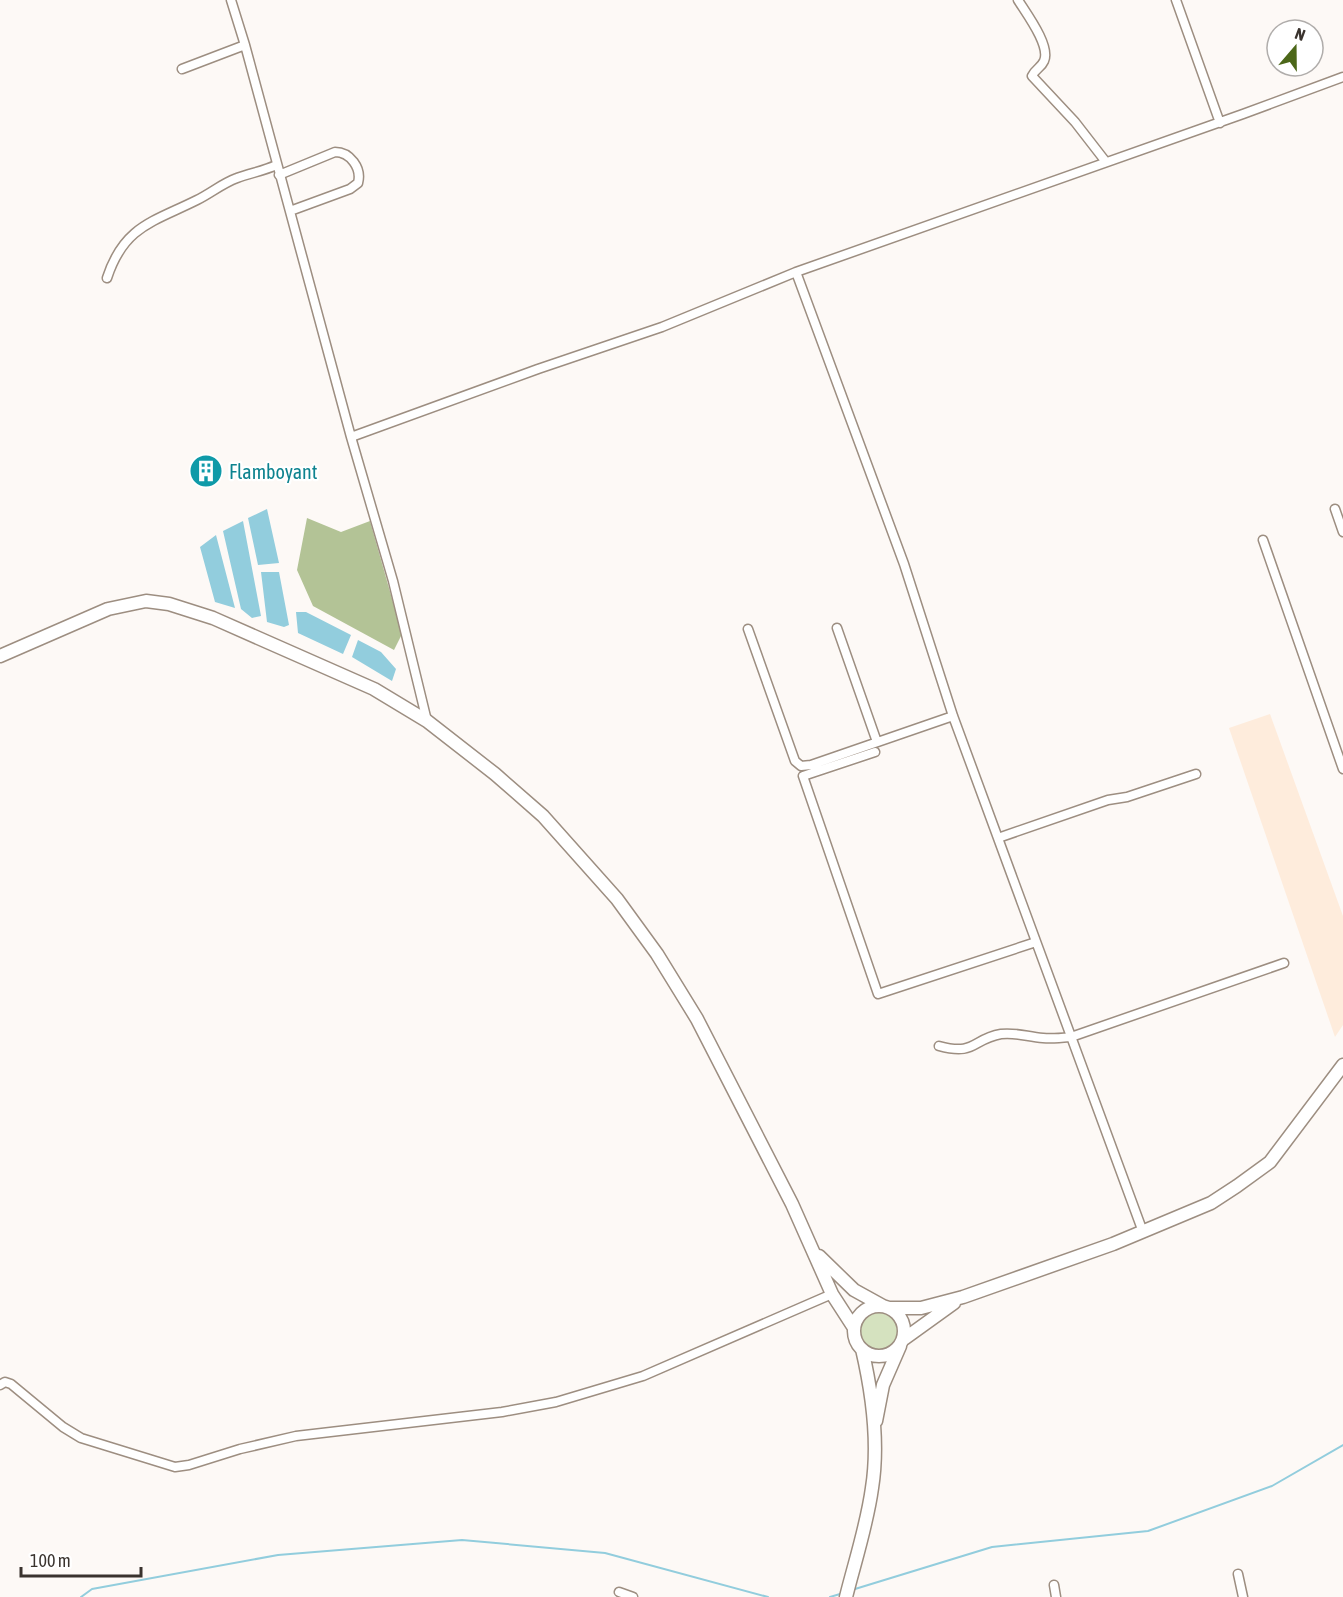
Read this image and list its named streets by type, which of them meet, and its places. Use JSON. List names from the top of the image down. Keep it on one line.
{"places":{"building":["Flamboyant"]},"scale_bar":"100 m","north":"top"}
